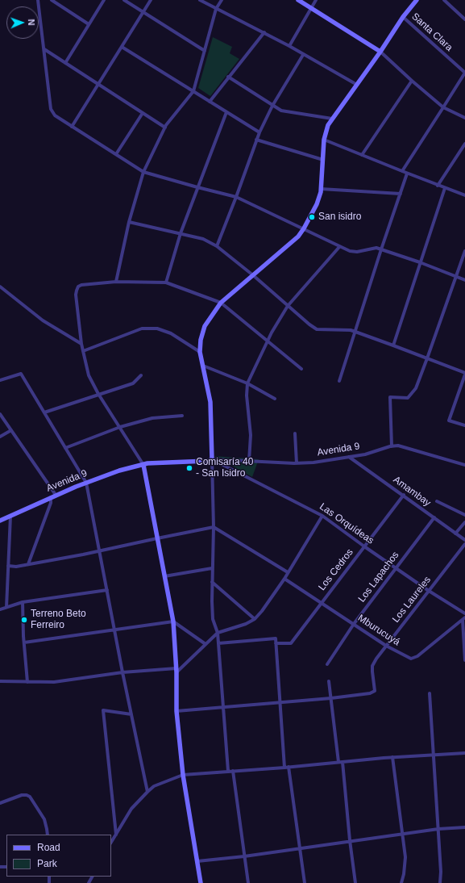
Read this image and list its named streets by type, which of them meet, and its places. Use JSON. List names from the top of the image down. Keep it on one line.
{"streets":{"main road":["Avenida 9"],"street":["Santa Clara","Amambay","Las Orquídeas","Los Cedros","Los Lapachos","Los Laureles","Mburucuyá"]},"crossings":[["Avenida 9","Amambay"],["Avenida 9","Las Orquídeas"],["Amambay","Los Cedros"],["Amambay","Los Lapachos"],["Las Orquídeas","Los Cedros"],["Las Orquídeas","Los Lapachos"],["Las Orquídeas","Los Laureles"],["Los Cedros","Mburucuyá"],["Los Lapachos","Mburucuyá"],["Los Laureles","Mburucuyá"]],"places":["San isidro","Comisaría 40 - San Isidro","Terreno Beto Ferreiro"],"legend":["Road","Park"],"north":"right"}
